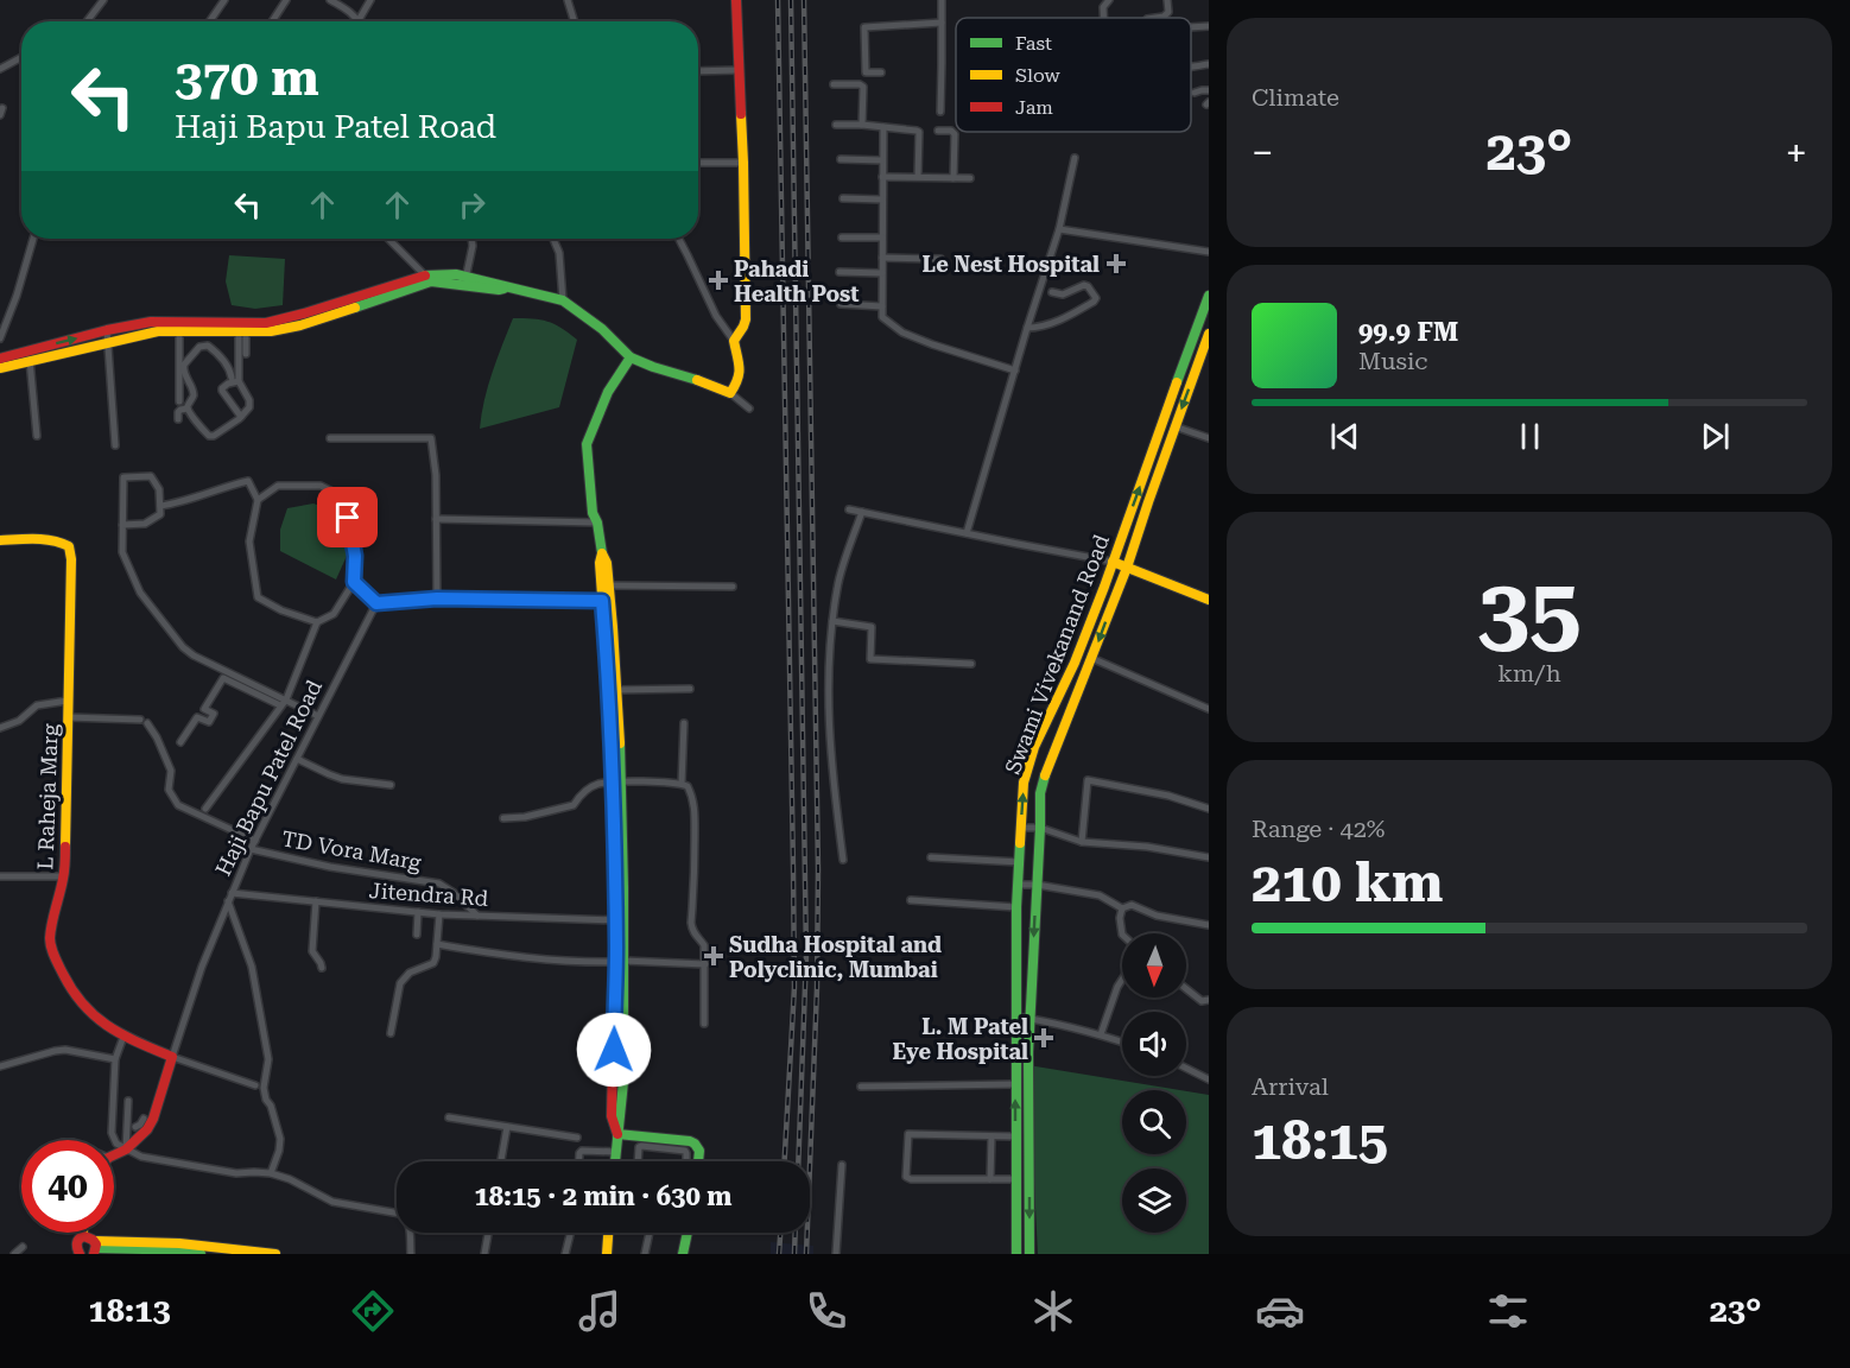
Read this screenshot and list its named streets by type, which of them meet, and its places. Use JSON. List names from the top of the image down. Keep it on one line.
{"streets":{"street":["Swami Vivekanand Road","Haji Bapu Patel Road","L Raheja Marg","TD Vora Marg","Jitendra Rd"]},"crossings":[["Haji Bapu Patel Road","L Raheja Marg"],["Haji Bapu Patel Road","TD Vora Marg"],["Haji Bapu Patel Road","Jitendra Rd"],["TD Vora Marg","Jitendra Rd"]],"places":{"health":["Le Nest Hospital","Pahadi Health Post","Sudha Hospital and Polyclinic, Mumbai","L. M Patel Eye Hospital"]},"legend":["Fast","Slow","Jam"],"north":"bottom","page":{"tile":["Climate",["35","km/h"],["Range · 42%","210 km"],["Arrival","18:15"]],"turn":["370 m","Haji Bapu Patel Road"],"heat":["−","23°","+"],"song":["99.9 FM","Music"],"limit":"40","trip":"18:15 · 2 min · 630 m","tabs":["18:13","23°"]}}
